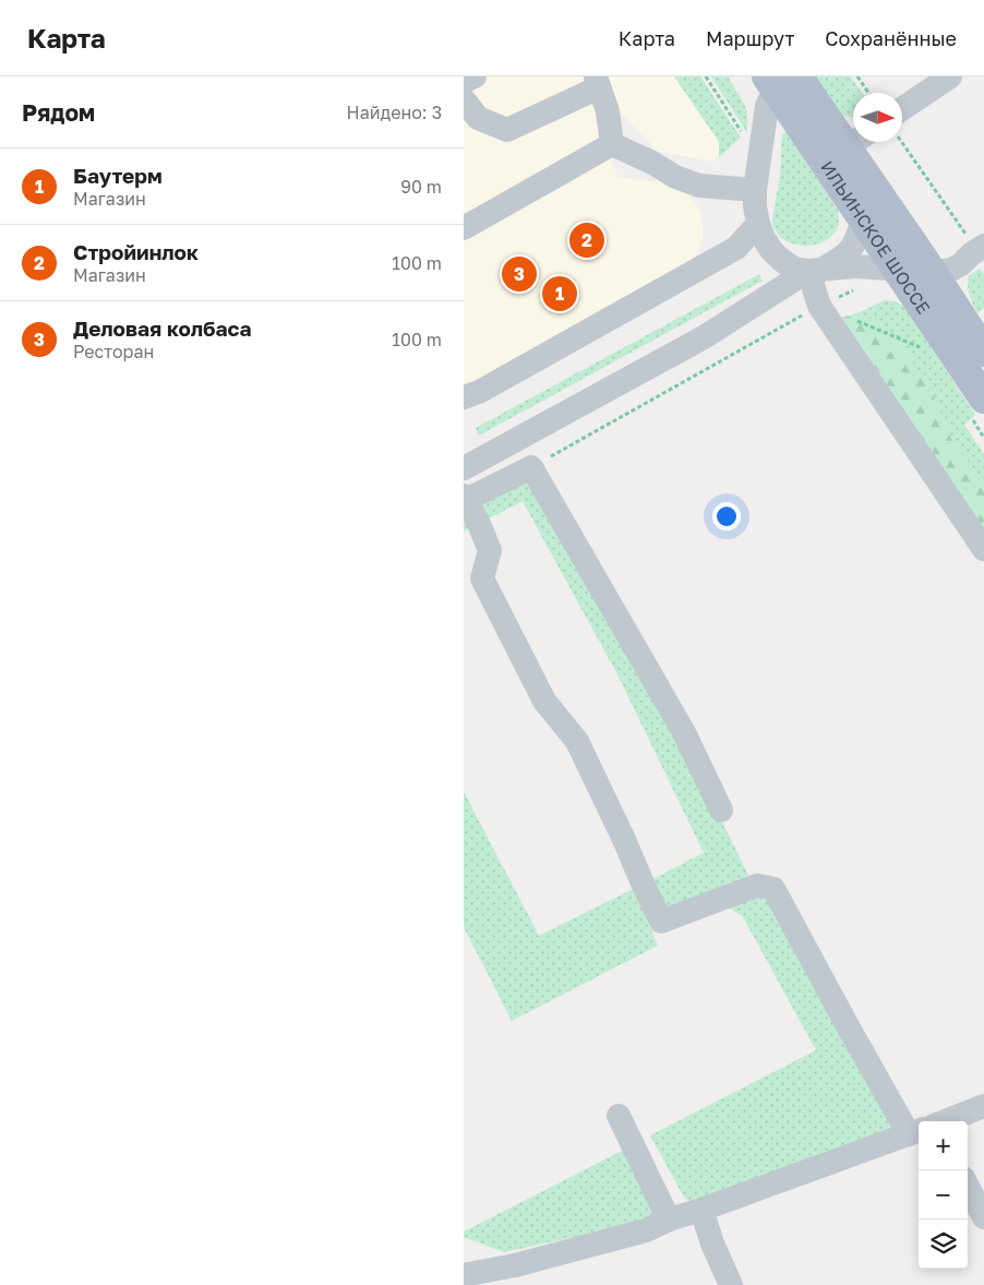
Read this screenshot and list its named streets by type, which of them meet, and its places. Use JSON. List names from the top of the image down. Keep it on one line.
{"streets":{"main road":["ИЛЬИНСКОЕ ШОССЕ"]},"north":"right","page":{"header":"Карта","nav":["Карта","Маршрут","Сохранённые"],"heading":["Рядом","Найдено: 3"],"list":[{"mark":"1","name":"Баутерм","note":"Магазин","value":"90 m"},{"mark":"2","name":"Стройинлок","note":"Магазин","value":"100 m"},{"mark":"3","name":"Деловая колбаса","note":"Ресторан","value":"100 m"}],"pins":["2","3","1"],"map_buttons":["+","−"]}}
